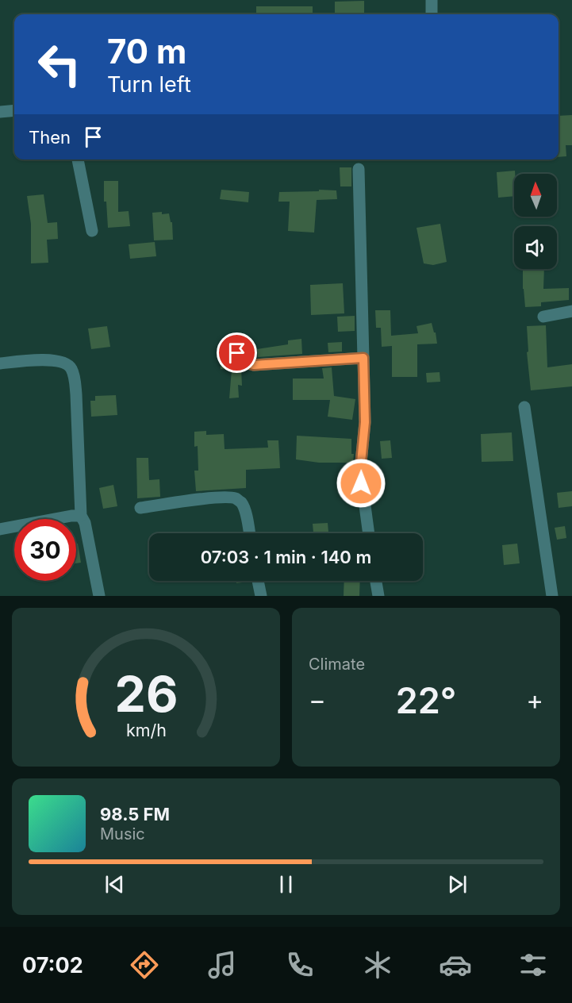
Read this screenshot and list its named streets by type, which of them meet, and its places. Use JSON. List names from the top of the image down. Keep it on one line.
{"north":"top","page":{"turn":["70 m","Turn left"],"then":"Then","limit":"30","trip":"07:03 · 1 min · 140 m","tile":"Climate","heat":["−","22°","+"],"song":["98.5 FM","Music"],"tabs":"07:02","gauge":["26","km/h"]}}
